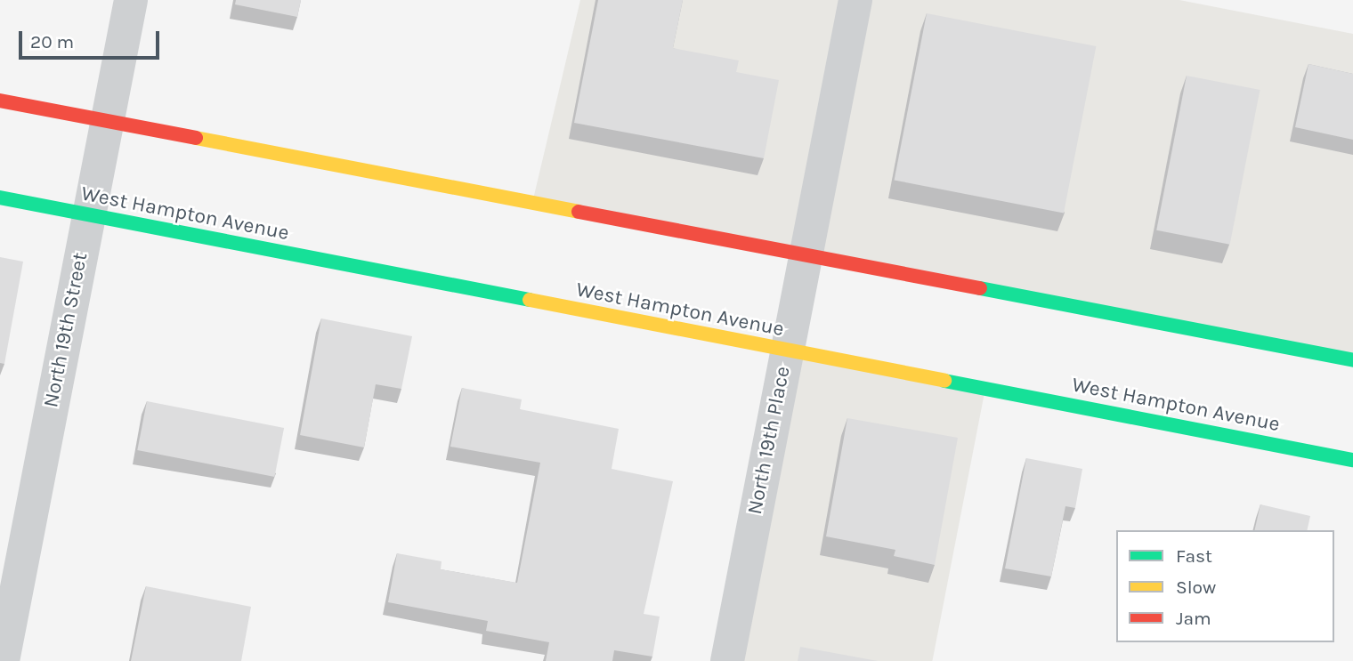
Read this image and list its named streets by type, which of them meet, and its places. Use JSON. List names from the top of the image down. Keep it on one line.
{"streets":{"main road":["West Hampton Avenue"],"street":["North 19th Street","North 19th Place"]},"crossings":[["West Hampton Avenue","North 19th Street"],["West Hampton Avenue","North 19th Place"]],"legend":["Fast","Slow","Jam"],"scale_bar":"20 m"}
